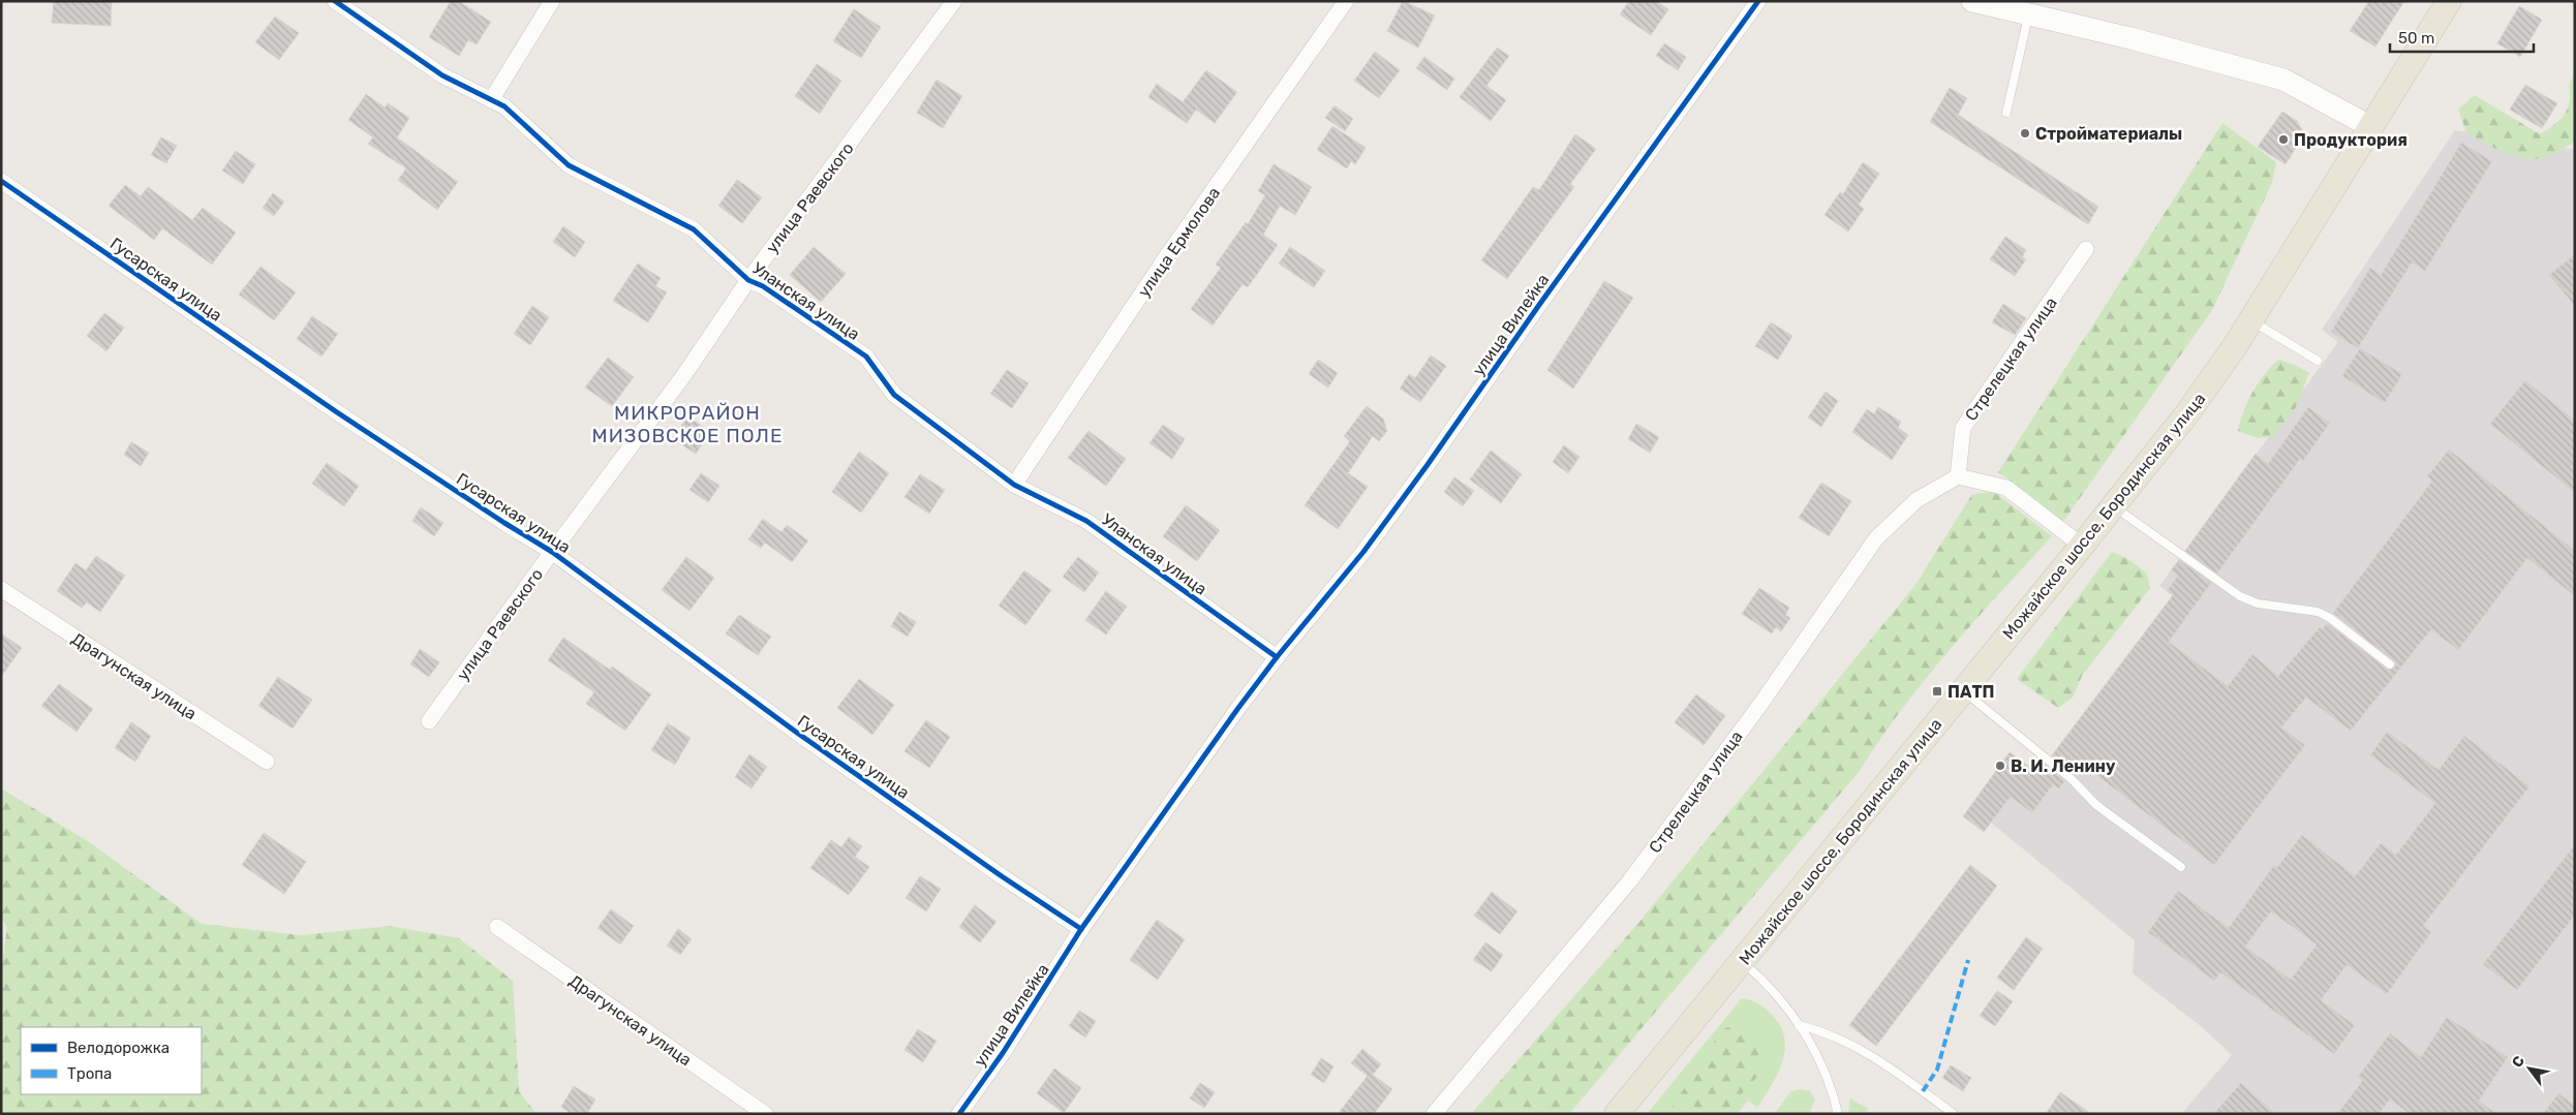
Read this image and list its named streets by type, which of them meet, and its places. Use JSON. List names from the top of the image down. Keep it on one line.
{"streets":{"main road":["Можайское шоссе, Бородинская улица"],"street":["улица Раевского","улица Ермолова","Гусарская улица","Уланская улица","улица Вилейка","Стрелецкая улица","Драгунская улица"]},"crossings":[["улица Раевского","Гусарская улица"],["улица Раевского","Уланская улица"],["улица Ермолова","Уланская улица"],["Гусарская улица","улица Вилейка"],["Уланская улица","улица Вилейка"]],"districts":["МИКРОРАЙОН МИЗОВСКОЕ ПОЛЕ"],"places":{"other":["Стройматериалы","Продуктория","В. И. Ленину"],"transit":["ПАТП"]},"legend":["Велодорожка","Тропа"],"scale_bar":"50 m","north":"top left"}
